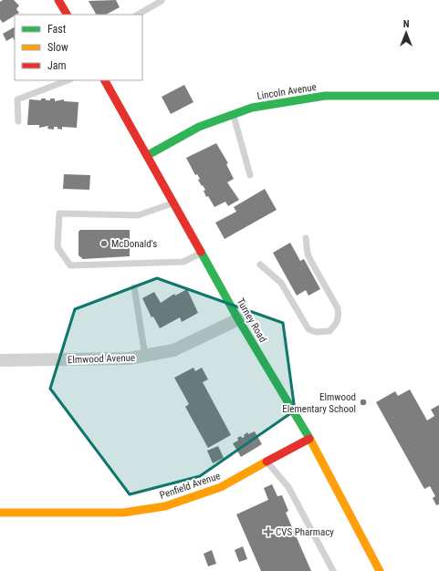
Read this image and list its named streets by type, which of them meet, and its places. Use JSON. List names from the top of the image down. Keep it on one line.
{"streets":{"street":["Lincoln Avenue","Turney Road","Elmwood Avenue","Penfield Avenue"]},"crossings":[["Lincoln Avenue","Turney Road"],["Turney Road","Elmwood Avenue"],["Turney Road","Penfield Avenue"]],"places":{"other":["McDonald's","Elmwood Elementary School"],"health":["CVS Pharmacy"]},"legend":["Fast","Slow","Jam"],"north":"top"}
